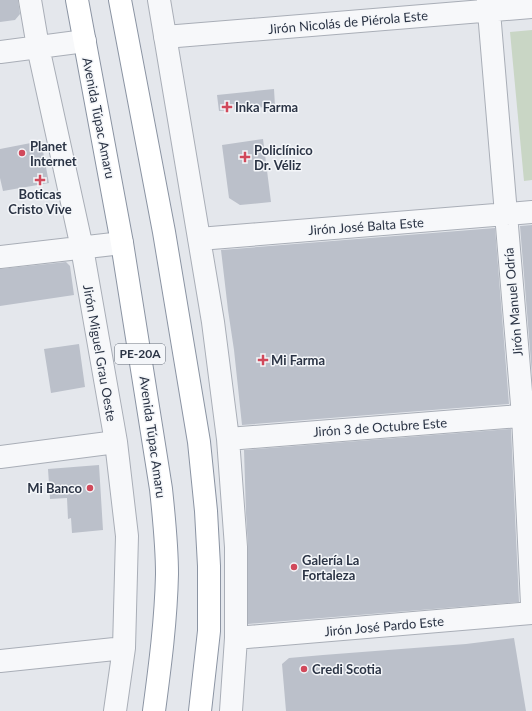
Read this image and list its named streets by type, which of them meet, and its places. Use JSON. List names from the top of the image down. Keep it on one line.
{"streets":{"highway":["Avenida Túpac Amaru","PE-20A"],"street":["Jirón Nicolás de Piérola Este","Jirón José Balta Este","Jirón Manuel Odría","Jirón Miguel Grau Oeste","Jirón 3 de Octubre Este","Jirón José Pardo Este"]},"crossings":[["Jirón Nicolás de Piérola Este","Jirón Manuel Odría"],["Jirón José Balta Este","Jirón Manuel Odría"],["Jirón Manuel Odría","Jirón 3 de Octubre Este"]],"places":{"health":["Inka Farma","Policlínico Dr. Véliz","Boticas Cristo Vive","Mi Farma"],"other":["Planet Internet","Mi Banco","Galería La Fortaleza","Credi Scotia"]}}
